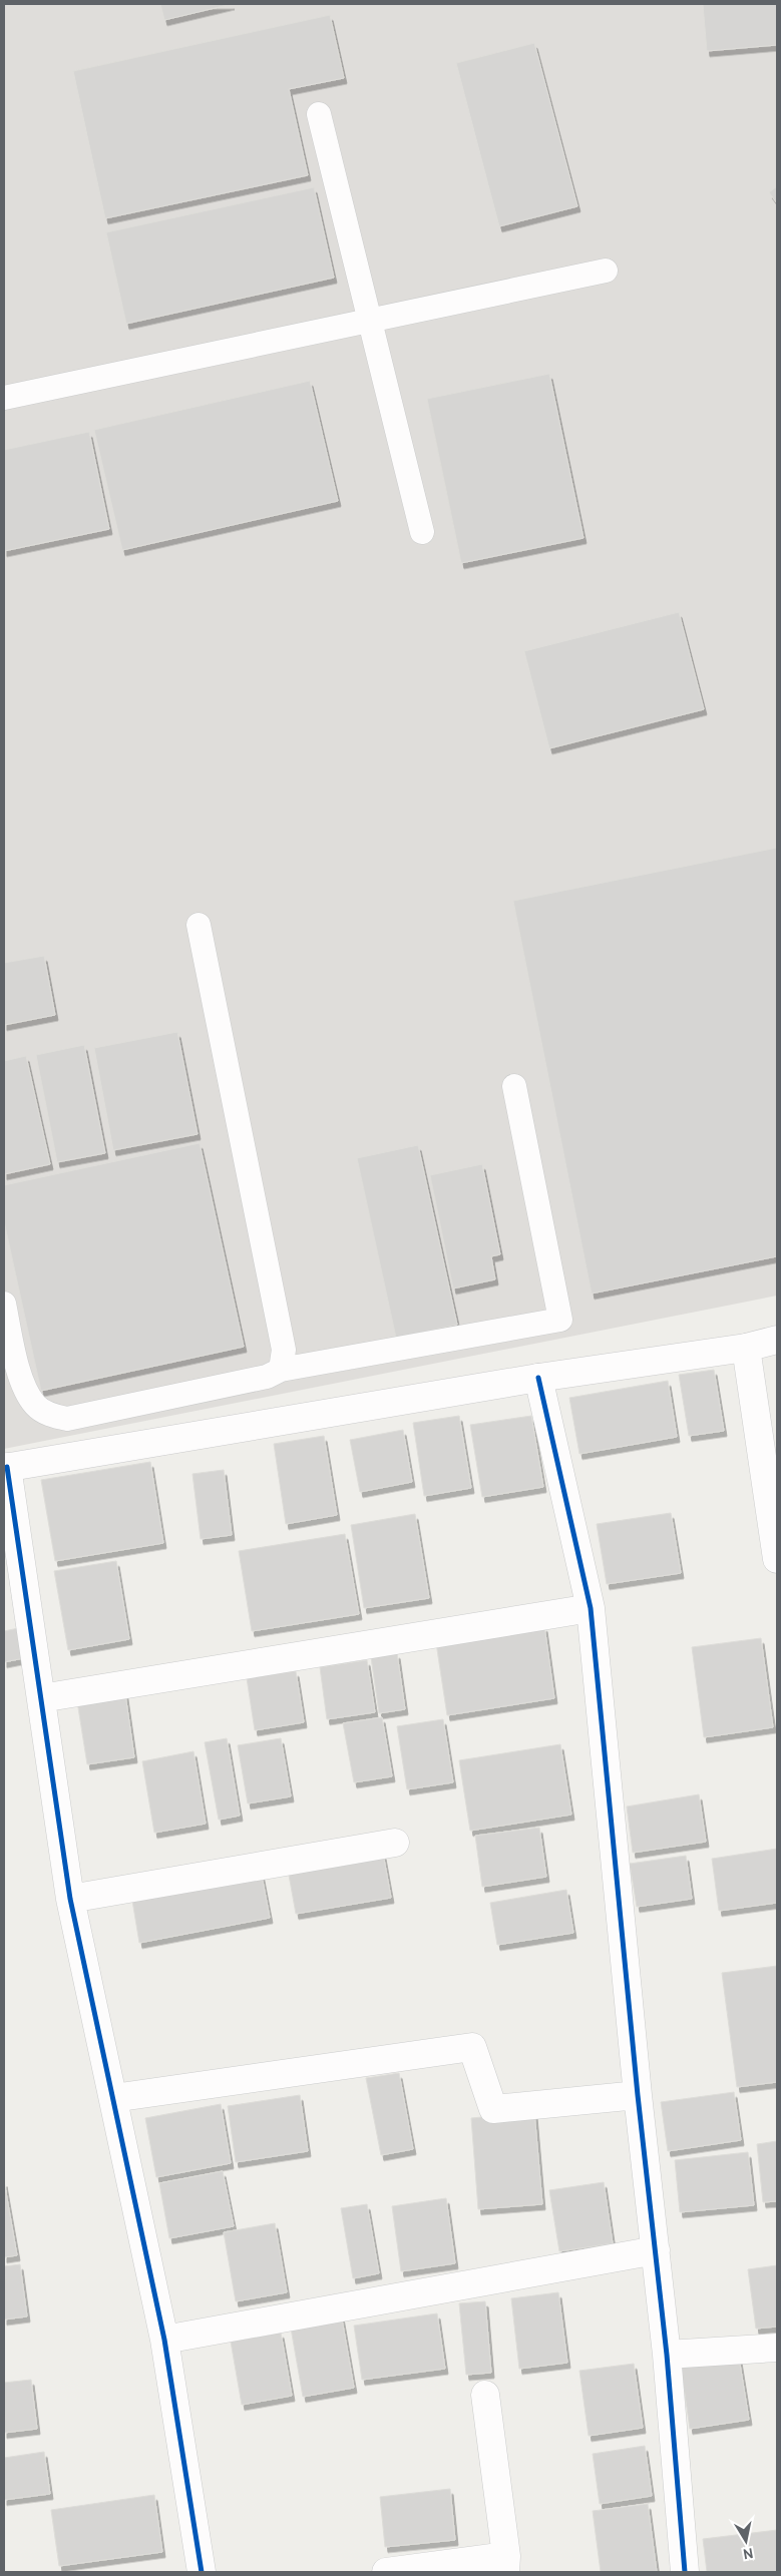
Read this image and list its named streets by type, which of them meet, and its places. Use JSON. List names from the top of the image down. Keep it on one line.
{"north":"bottom"}
